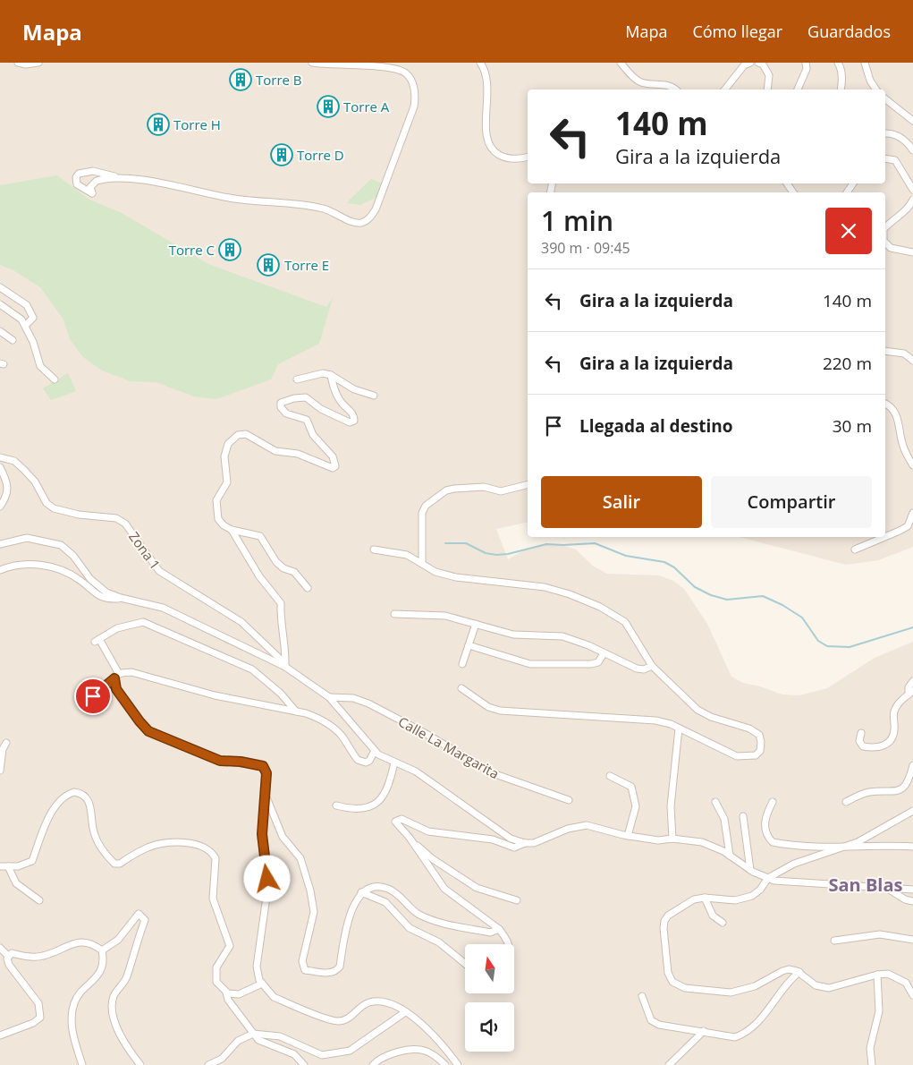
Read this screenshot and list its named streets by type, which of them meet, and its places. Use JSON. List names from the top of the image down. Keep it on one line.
{"streets":{"street":["Zona 1","Calle La Margarita"]},"districts":["San Blas"],"places":{"building":["Torre B","Torre A","Torre H","Torre D","Torre C","Torre E"]},"north":"top","page":{"header":"Mapa","nav":["Mapa","Cómo llegar","Guardados"],"turn":["140 m","Gira a la izquierda"],"heading":["1 min","390 m · 09:45"],"list":[{"name":"Gira a la izquierda","value":"140 m"},{"name":"Gira a la izquierda","value":"220 m"},{"name":"Llegada al destino","value":"30 m"}],"buttons":["Salir","Compartir"]}}
